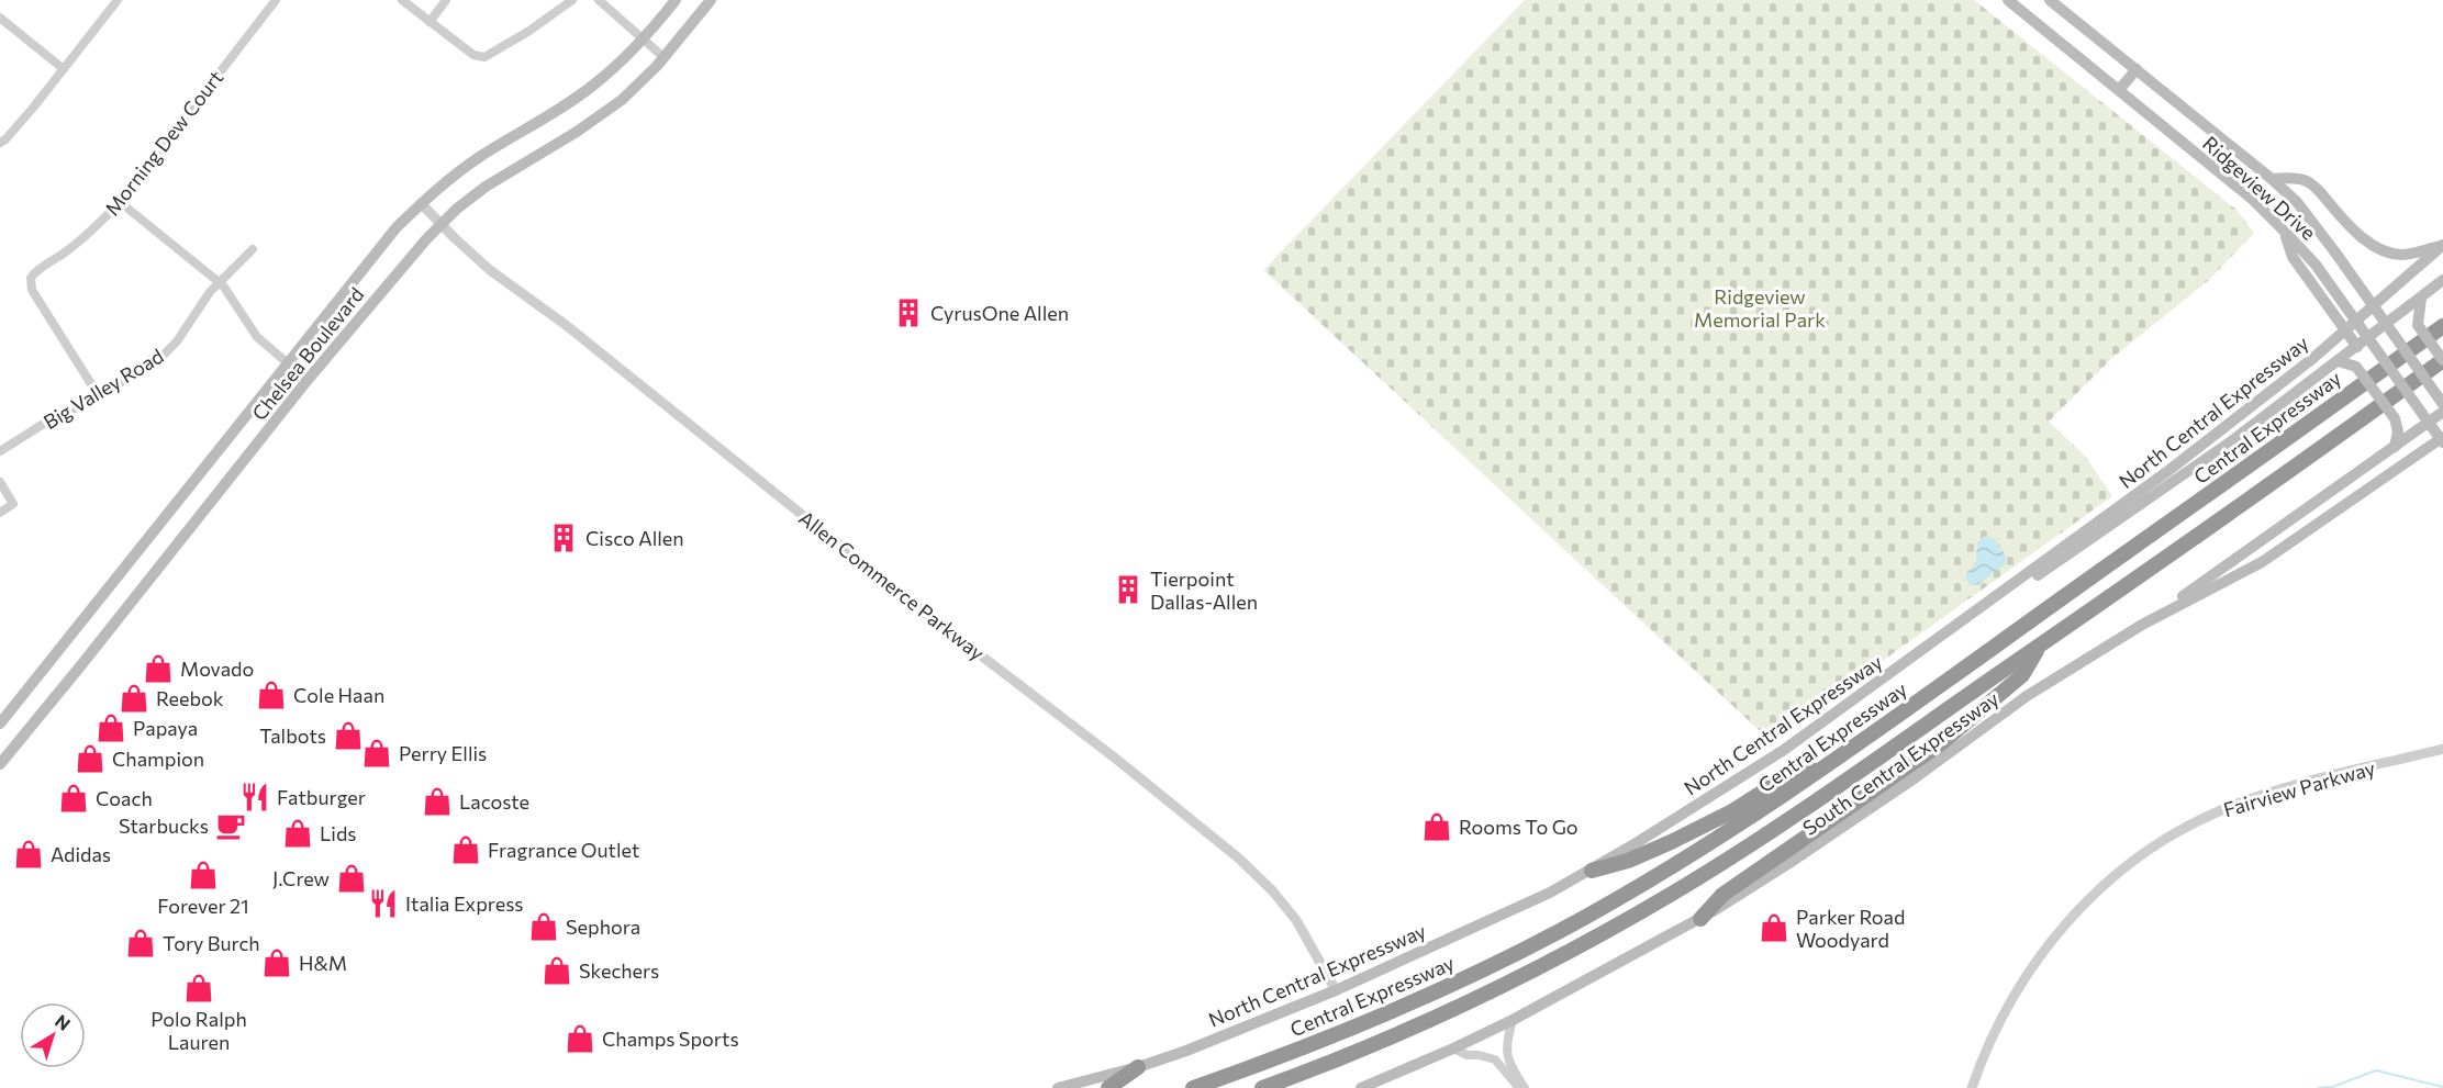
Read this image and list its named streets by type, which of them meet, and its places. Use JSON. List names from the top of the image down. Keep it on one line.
{"streets":{"highway":["Central Expressway"],"main road":["Ridgeview Drive","Chelsea Boulevard","North Central Expressway","South Central Expressway"],"street":["Morning Dew Court","Big Valley Road","Allen Commerce Parkway","Fairview Parkway"]},"crossings":[["Morning Dew Court","Big Valley Road"],["Chelsea Boulevard","Allen Commerce Parkway"],["North Central Expressway","Allen Commerce Parkway"]],"parks":["Ridgeview Memorial Park"],"places":{"building":["CyrusOne Allen","Cisco Allen","Tierpoint Dallas-Allen"],"shop":["Movado","Cole Haan","Reebok","Papaya","Talbots","Perry Ellis","Champion","Coach","Lacoste","Rooms To Go","Lids","Fragrance Outlet","Adidas","Forever 21","J.Crew","Sephora","Parker Road Woodyard","Tory Burch","H&M","Skechers","Polo Ralph Lauren","Champs Sports"],"restaurant":["Fatburger","Italia Express"],"cafe":["Starbucks"]},"north":"top right"}
